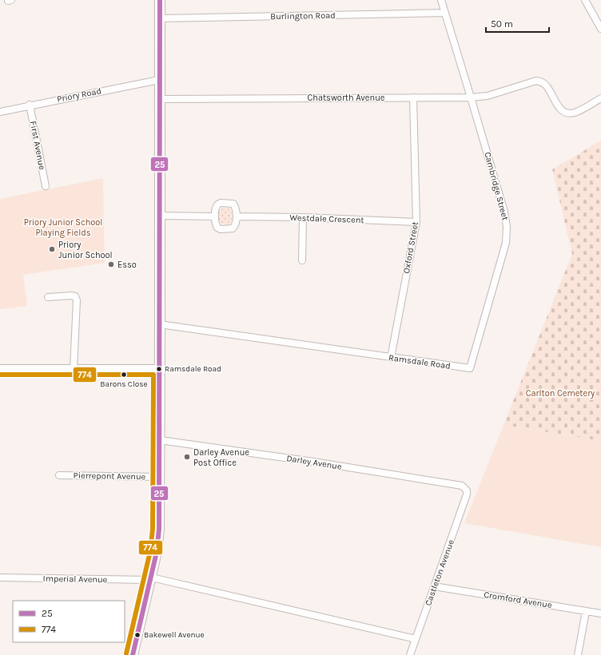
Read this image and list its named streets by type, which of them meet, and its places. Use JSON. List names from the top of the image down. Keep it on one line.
{"streets":{"street":["Burlington Road","Priory Road","Chatsworth Avenue","First Avenue","Cambridge Street","Westdale Crescent","Oxford Street","Ramsdale Road","Darley Avenue","Pierrepont Avenue","Castleton Avenue","Imperial Avenue","Cromford Avenue"]},"crossings":[["Priory Road","First Avenue"],["Chatsworth Avenue","Cambridge Street"],["Chatsworth Avenue","Oxford Street"],["Cambridge Street","Ramsdale Road"],["Westdale Crescent","Oxford Street"],["Oxford Street","Ramsdale Road"],["Darley Avenue","Castleton Avenue"],["Castleton Avenue","Cromford Avenue"]],"parks":["Priory Junior School Playing Fields","Carlton Cemetery"],"places":["Priory Junior School","Esso","Ramsdale Road","Barons Close","Darley Avenue Post Office","Bakewell Avenue"],"lines":["transit line 25","transit line 774"],"legend":["25","774"],"scale_bar":"50 m"}
